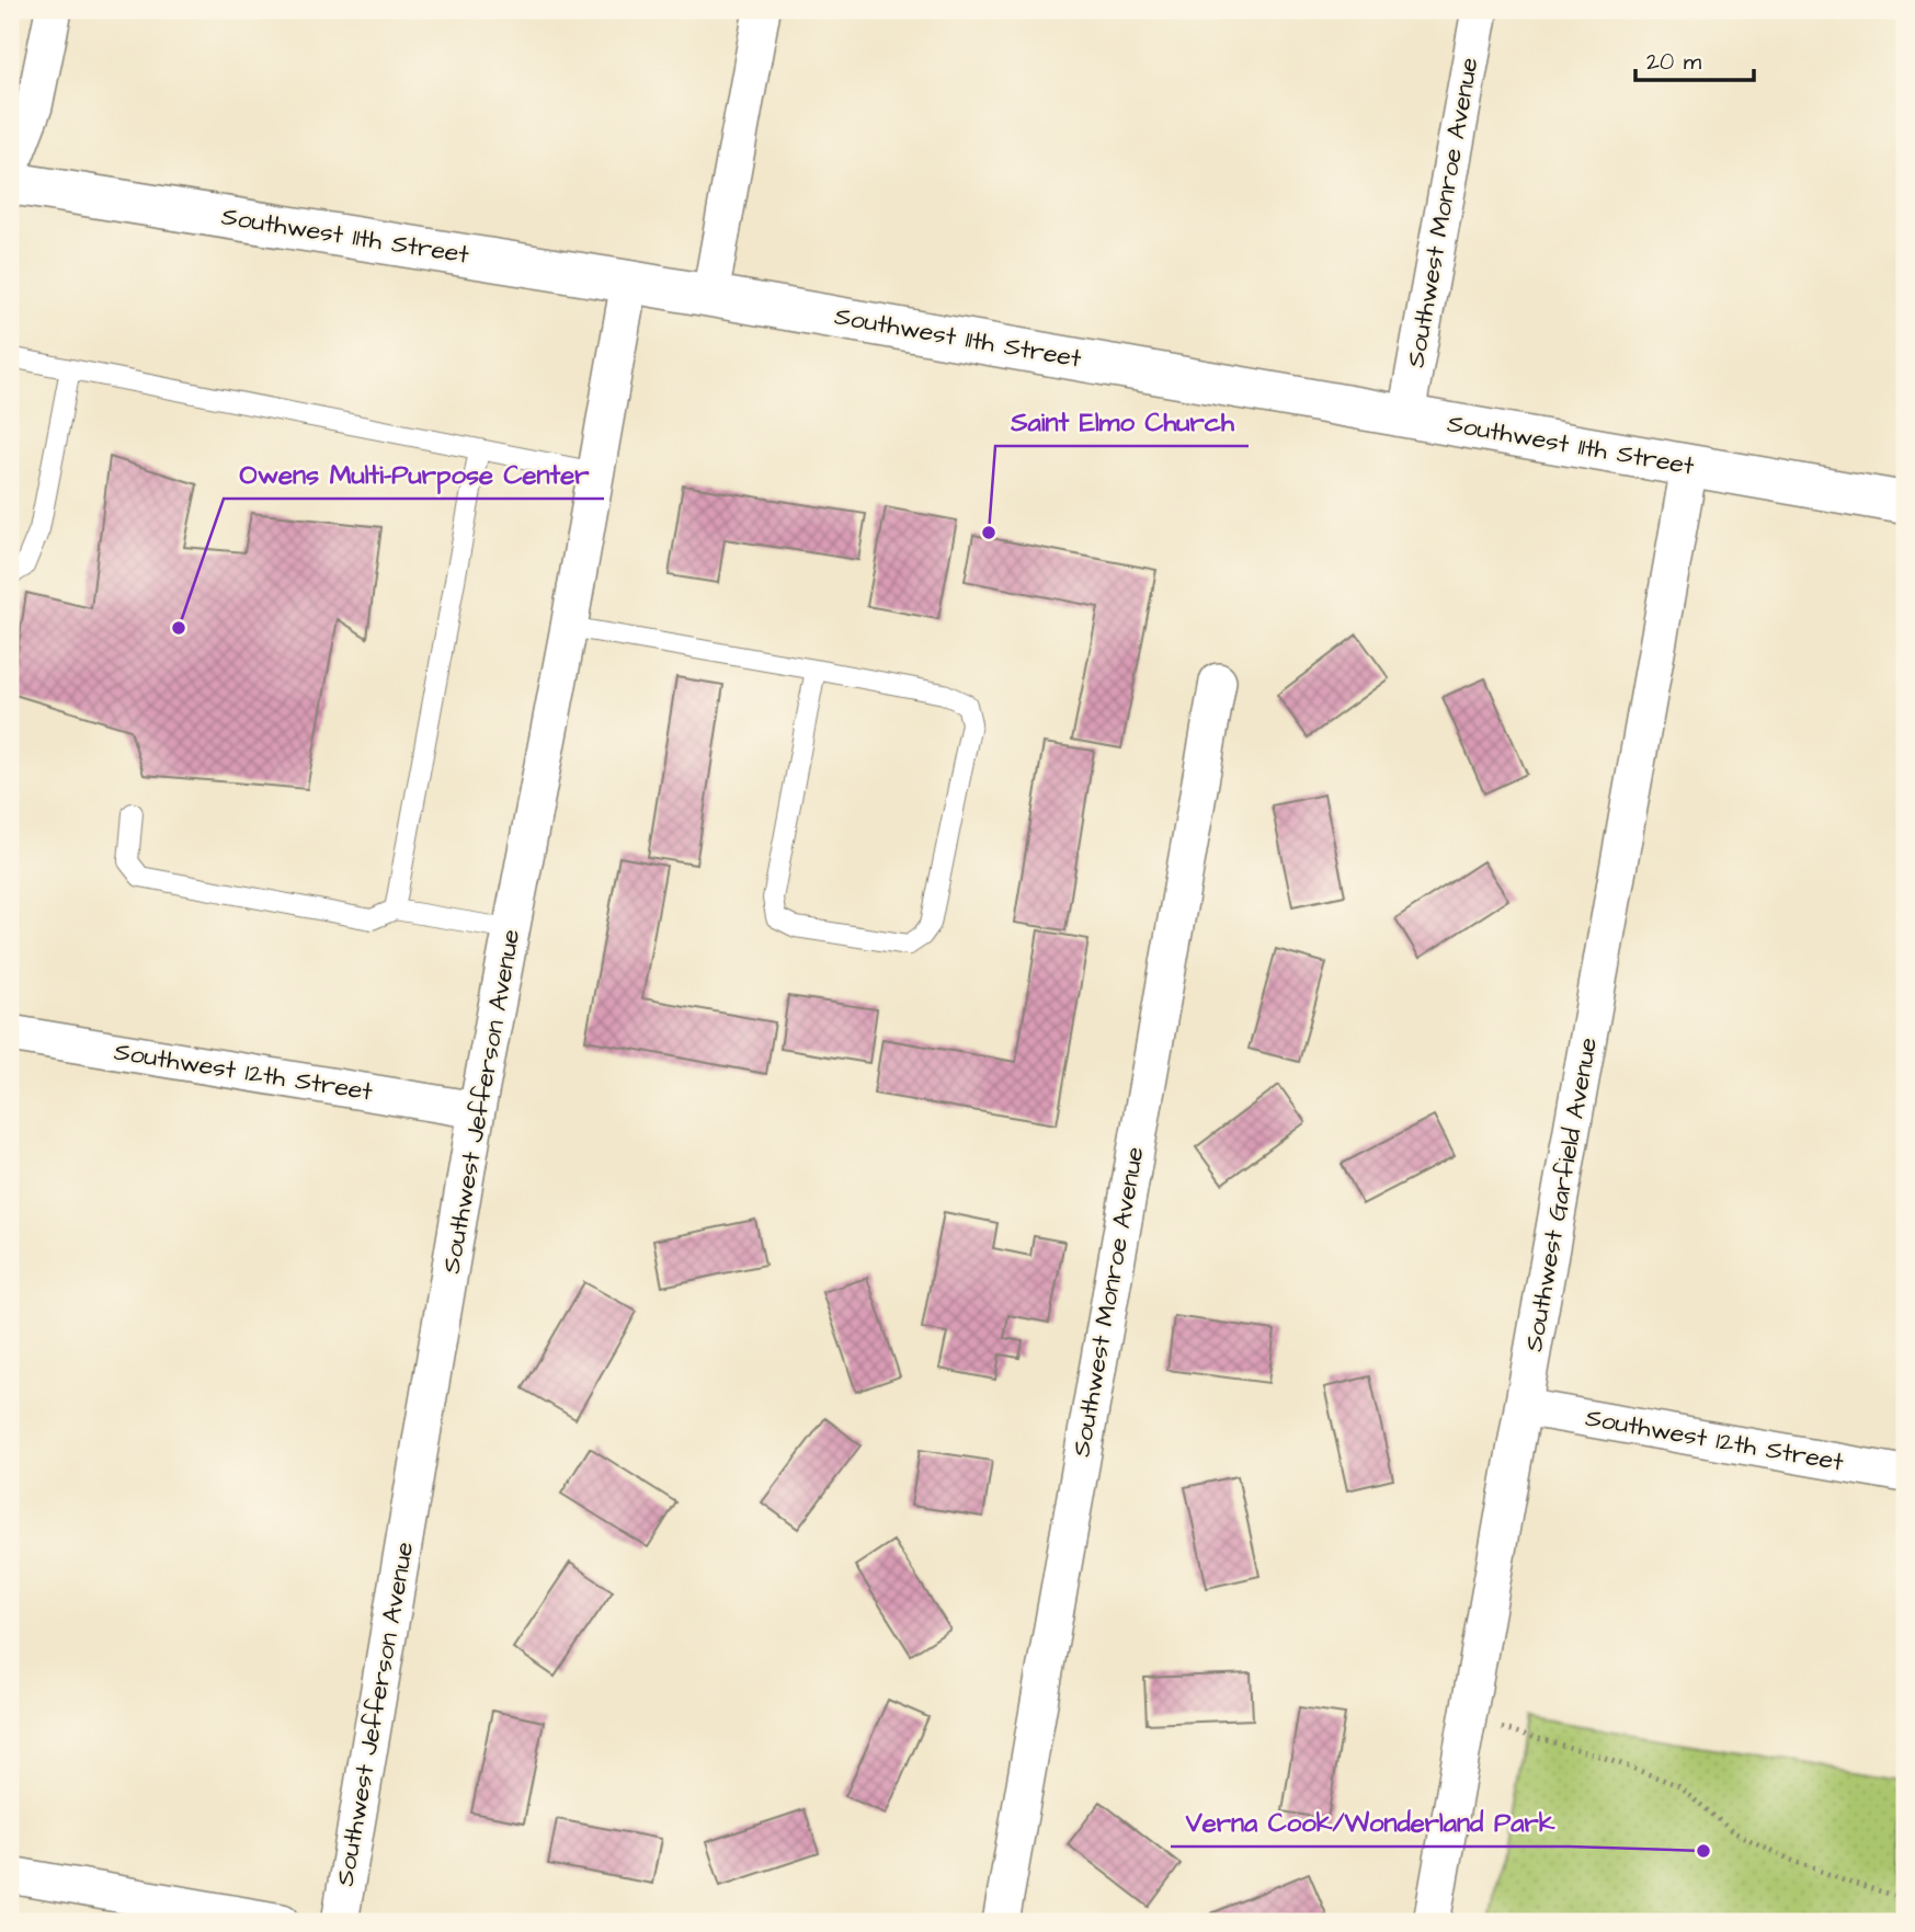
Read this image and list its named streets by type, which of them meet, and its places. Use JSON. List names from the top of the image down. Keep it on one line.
{"streets":{"main road":["Southwest 11th Street"],"street":["Southwest Monroe Avenue","Southwest 12th Street","Southwest Jefferson Avenue","Southwest Garfield Avenue"]},"crossings":[["Southwest Monroe Avenue","Southwest 11th Street"],["Southwest 11th Street","Southwest Jefferson Avenue"],["Southwest 11th Street","Southwest Garfield Avenue"],["Southwest 12th Street","Southwest Jefferson Avenue"],["Southwest 12th Street","Southwest Garfield Avenue"]],"places":["Saint Elmo Church","Owens Multi-Purpose Center","Verna Cook/Wonderland Park"],"scale_bar":"20 m"}
